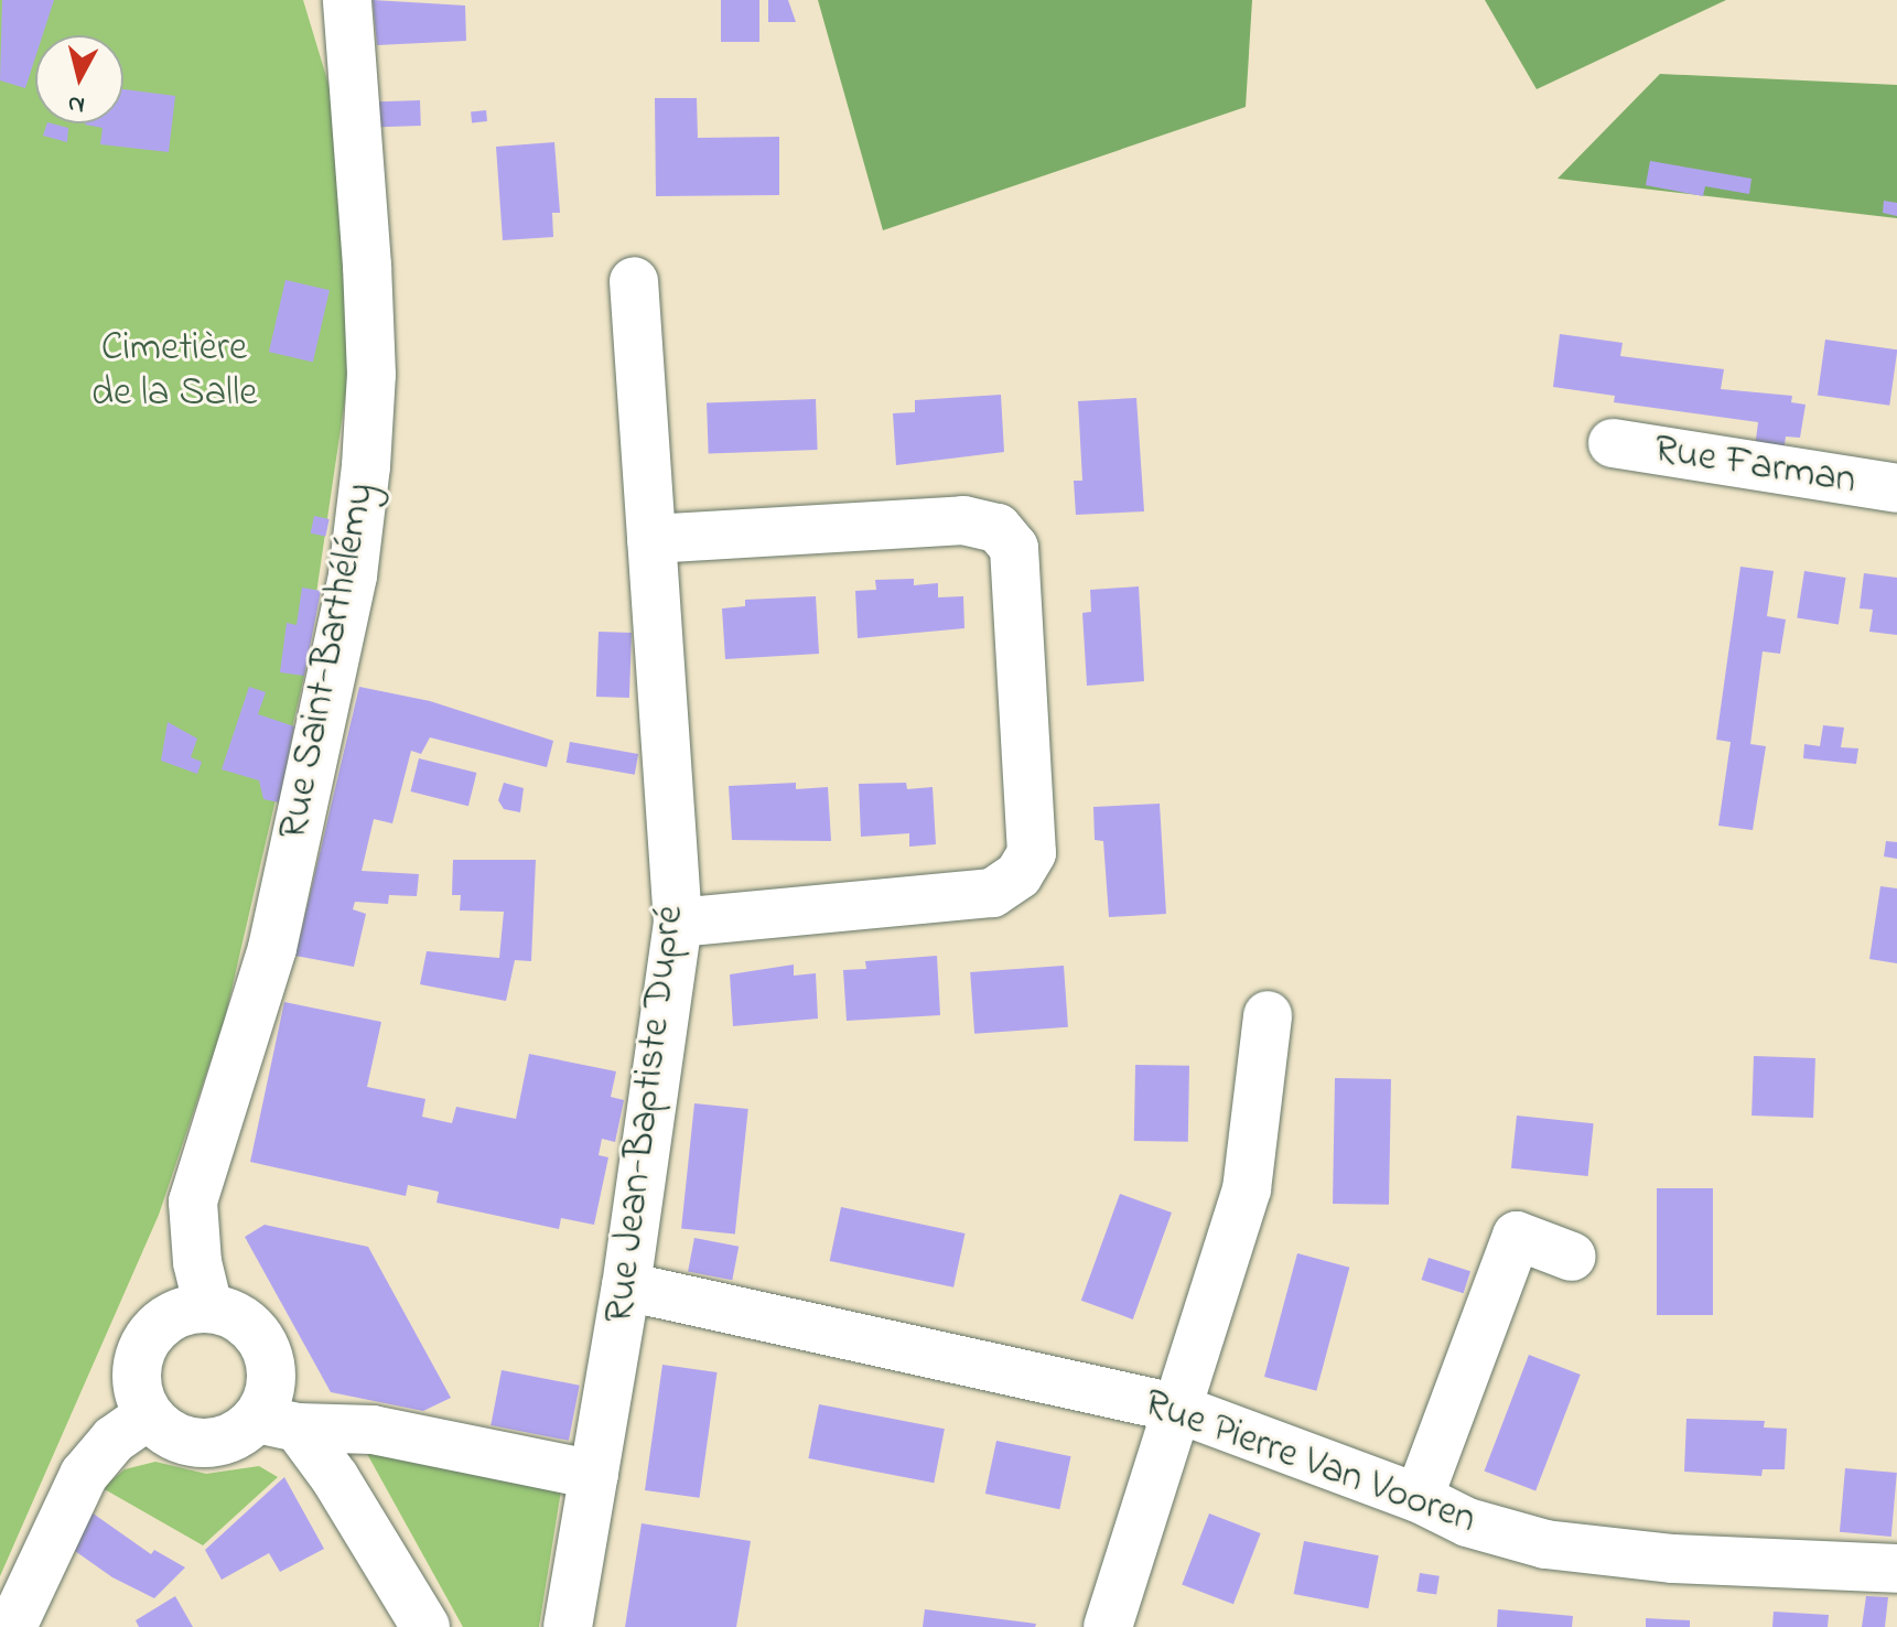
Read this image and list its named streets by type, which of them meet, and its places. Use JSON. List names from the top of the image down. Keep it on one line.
{"streets":{"street":["Rue Farman","Rue Saint-Barthélémy","Rue Jean-Baptiste Dupré","Rue Pierre Van Vooren"]},"crossings":[["Rue Jean-Baptiste Dupré","Rue Pierre Van Vooren"]],"parks":["Cimetière de la Salle"],"north":"bottom"}
